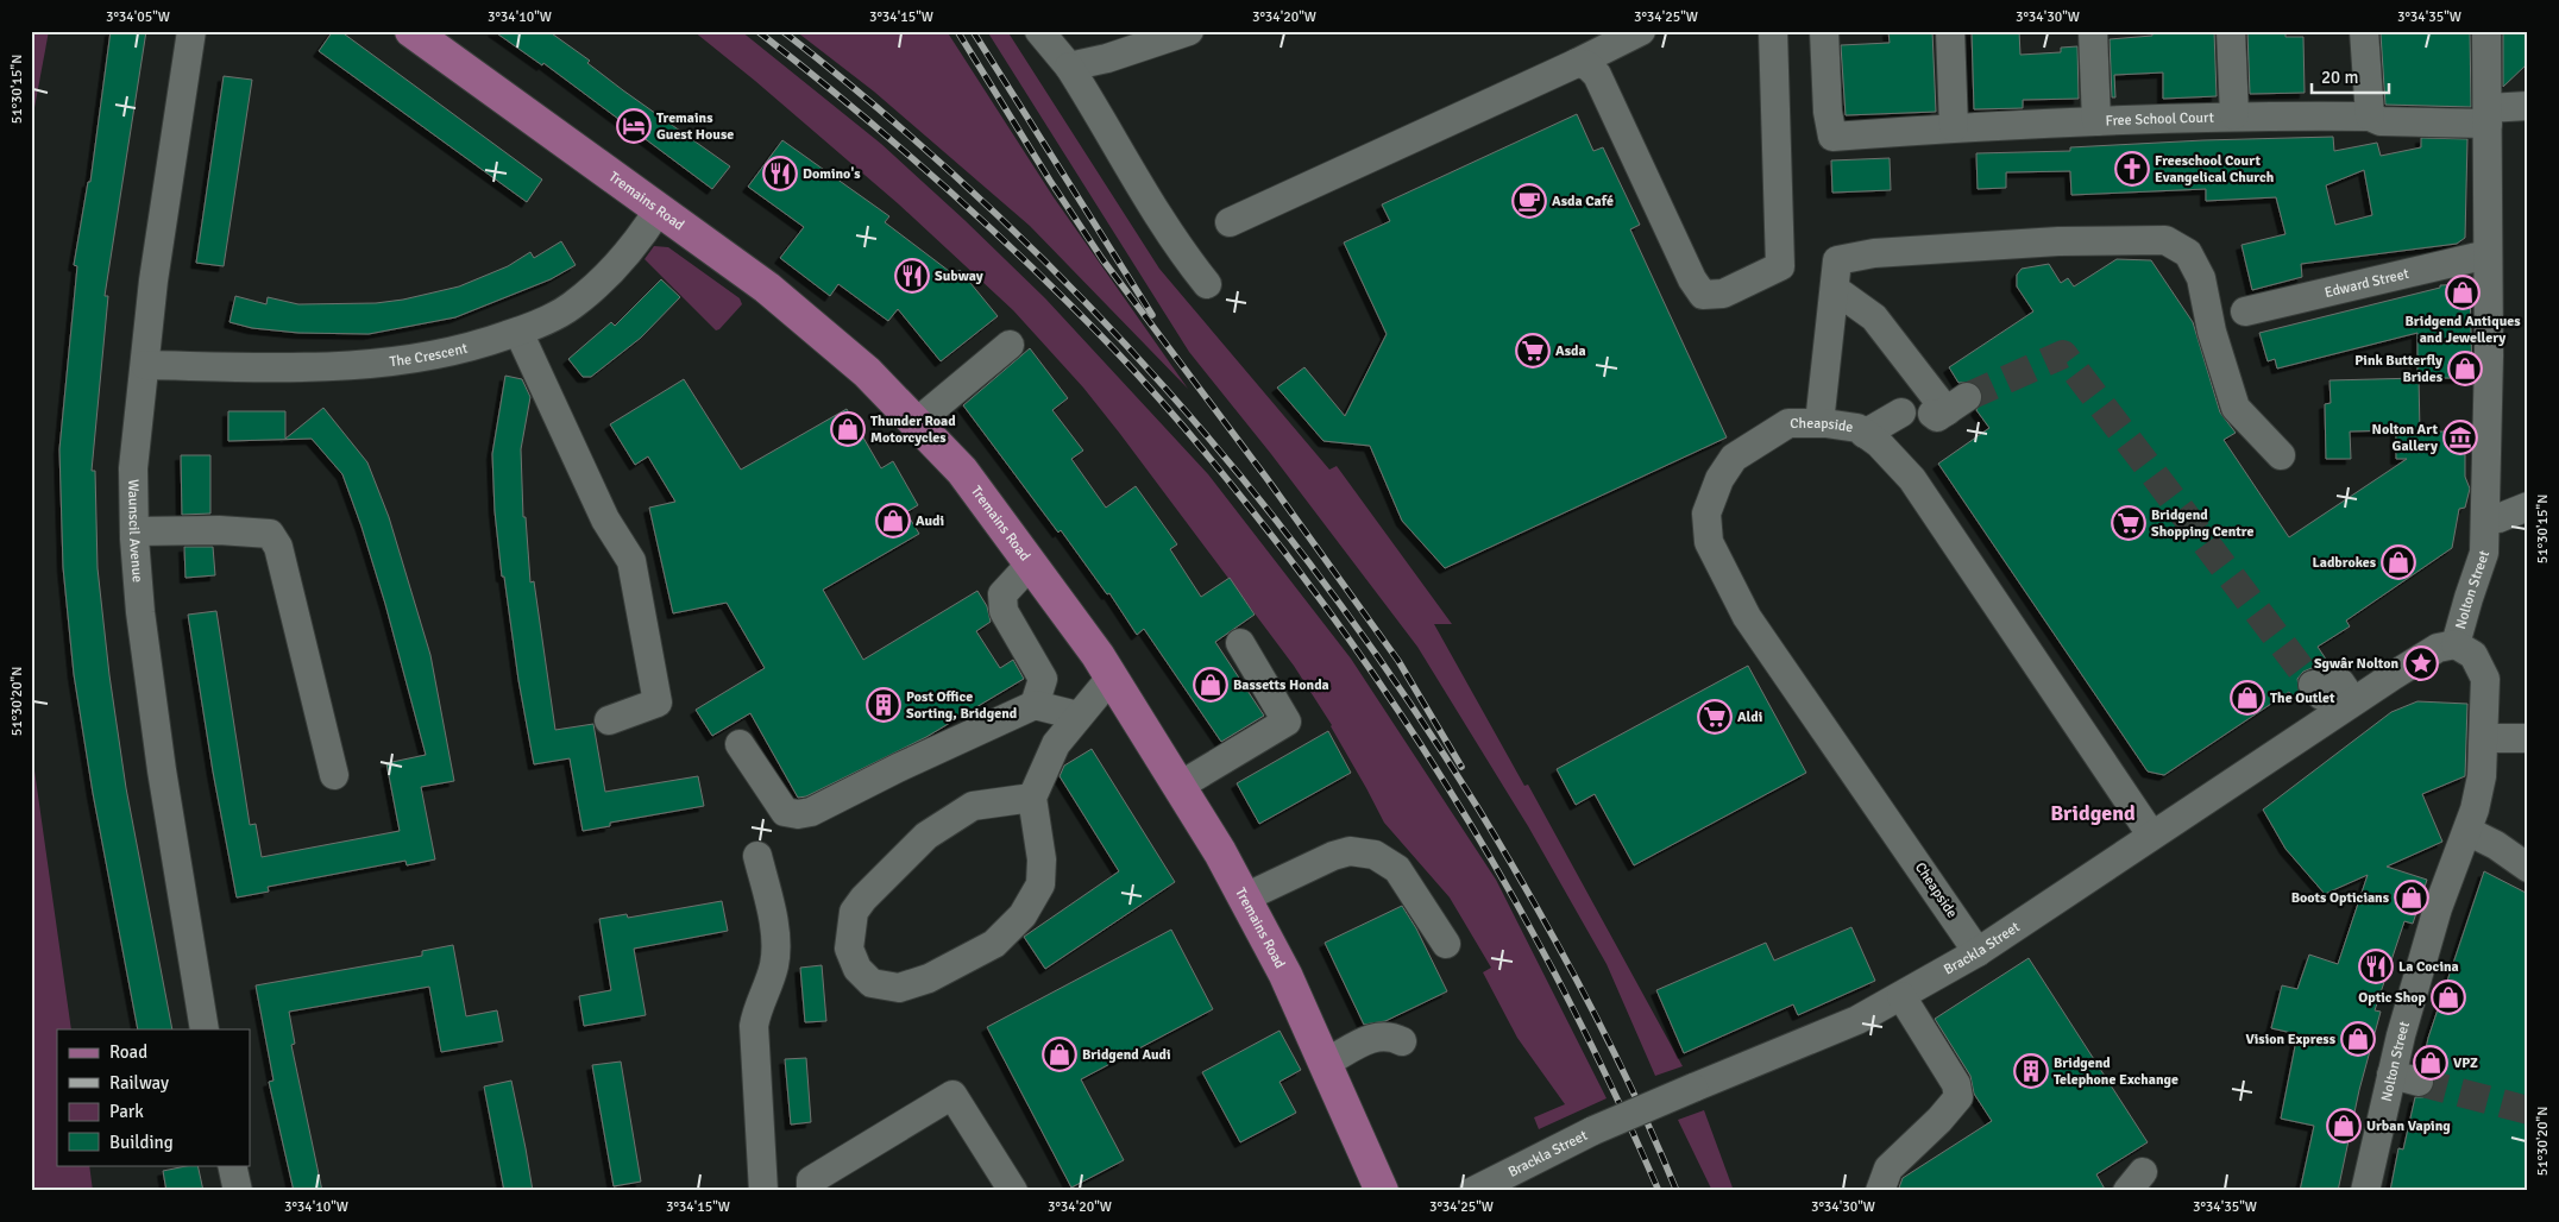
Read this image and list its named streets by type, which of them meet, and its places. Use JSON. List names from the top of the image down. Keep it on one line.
{"streets":{"main road":["Tremains Road"],"street":["Free School Court","Edward Street","The Crescent","Cheapside","Waunscil Avenue","Nolton Street","Brackla Street"]},"crossings":[["Free School Court","Nolton Street"],["Tremains Road","The Crescent"],["Edward Street","Nolton Street"],["The Crescent","Waunscil Avenue"],["Cheapside","Brackla Street"],["Nolton Street","Brackla Street"]],"districts":["Bridgend"],"places":{"hotel":["Tremains Guest House"],"church":["Freeschool Court Evangelical Church"],"restaurant":["Domino's","Subway","La Cocina"],"cafe":["Asda Café"],"shop":["Bridgend Antiques and Jewellery","Pink Butterfly Brides","Thunder Road Motorcycles","Audi","Ladbrokes","Bassetts Honda","The Outlet","Boots Opticians","Optic Shop","Vision Express","Bridgend Audi","VPZ","Urban Vaping"],"supermarket":["Asda","Bridgend Shopping Centre","Aldi"],"museum":["Nolton Art Gallery"],"place":["Sgwâr Nolton"],"building":["Post Office Sorting, Bridgend","Bridgend Telephone Exchange"]},"legend":["Road","Railway","Park","Building"],"scale_bar":"20 m","coordinates":["3°34'05\"W","3°34'10\"W","3°34'15\"W","3°34'20\"W","3°34'25\"W","3°34'30\"W","3°34'35\"W","51°30'15\"N","51°30'20\"N"]}
